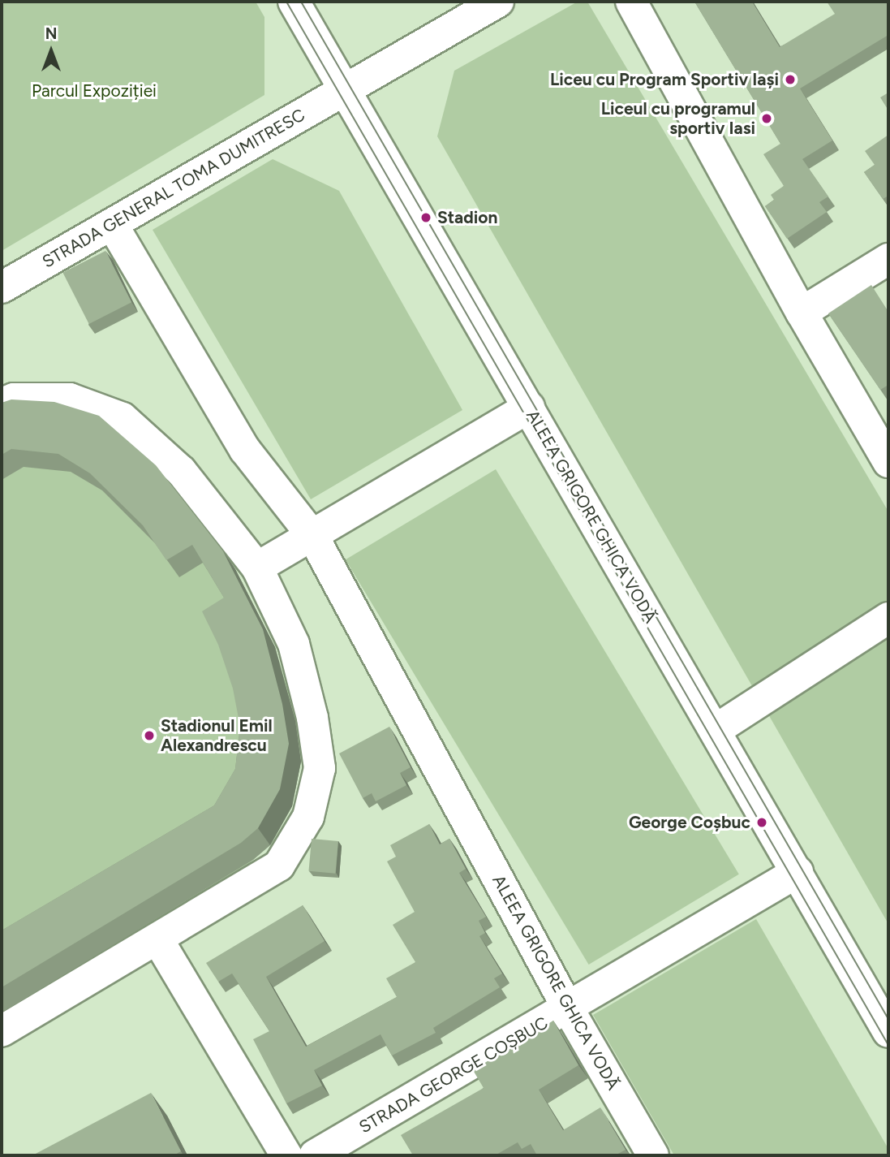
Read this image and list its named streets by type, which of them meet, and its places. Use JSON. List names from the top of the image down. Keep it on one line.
{"streets":{"street":["STRADA GENERAL TOMA DUMITRESC","ALEEA GRIGORE GHICA VODĂ","STRADA GEORGE COȘBUC"]},"crossings":[["STRADA GENERAL TOMA DUMITRESC","ALEEA GRIGORE GHICA VODĂ"],["ALEEA GRIGORE GHICA VODĂ","STRADA GEORGE COȘBUC"]],"parks":["Parcul Expoziției"],"places":["Liceu cu Program Sportiv Iași","Liceul cu programul sportiv Iasi","Stadion","Stadionul Emil Alexandrescu","George Coșbuc"],"north":"top"}
